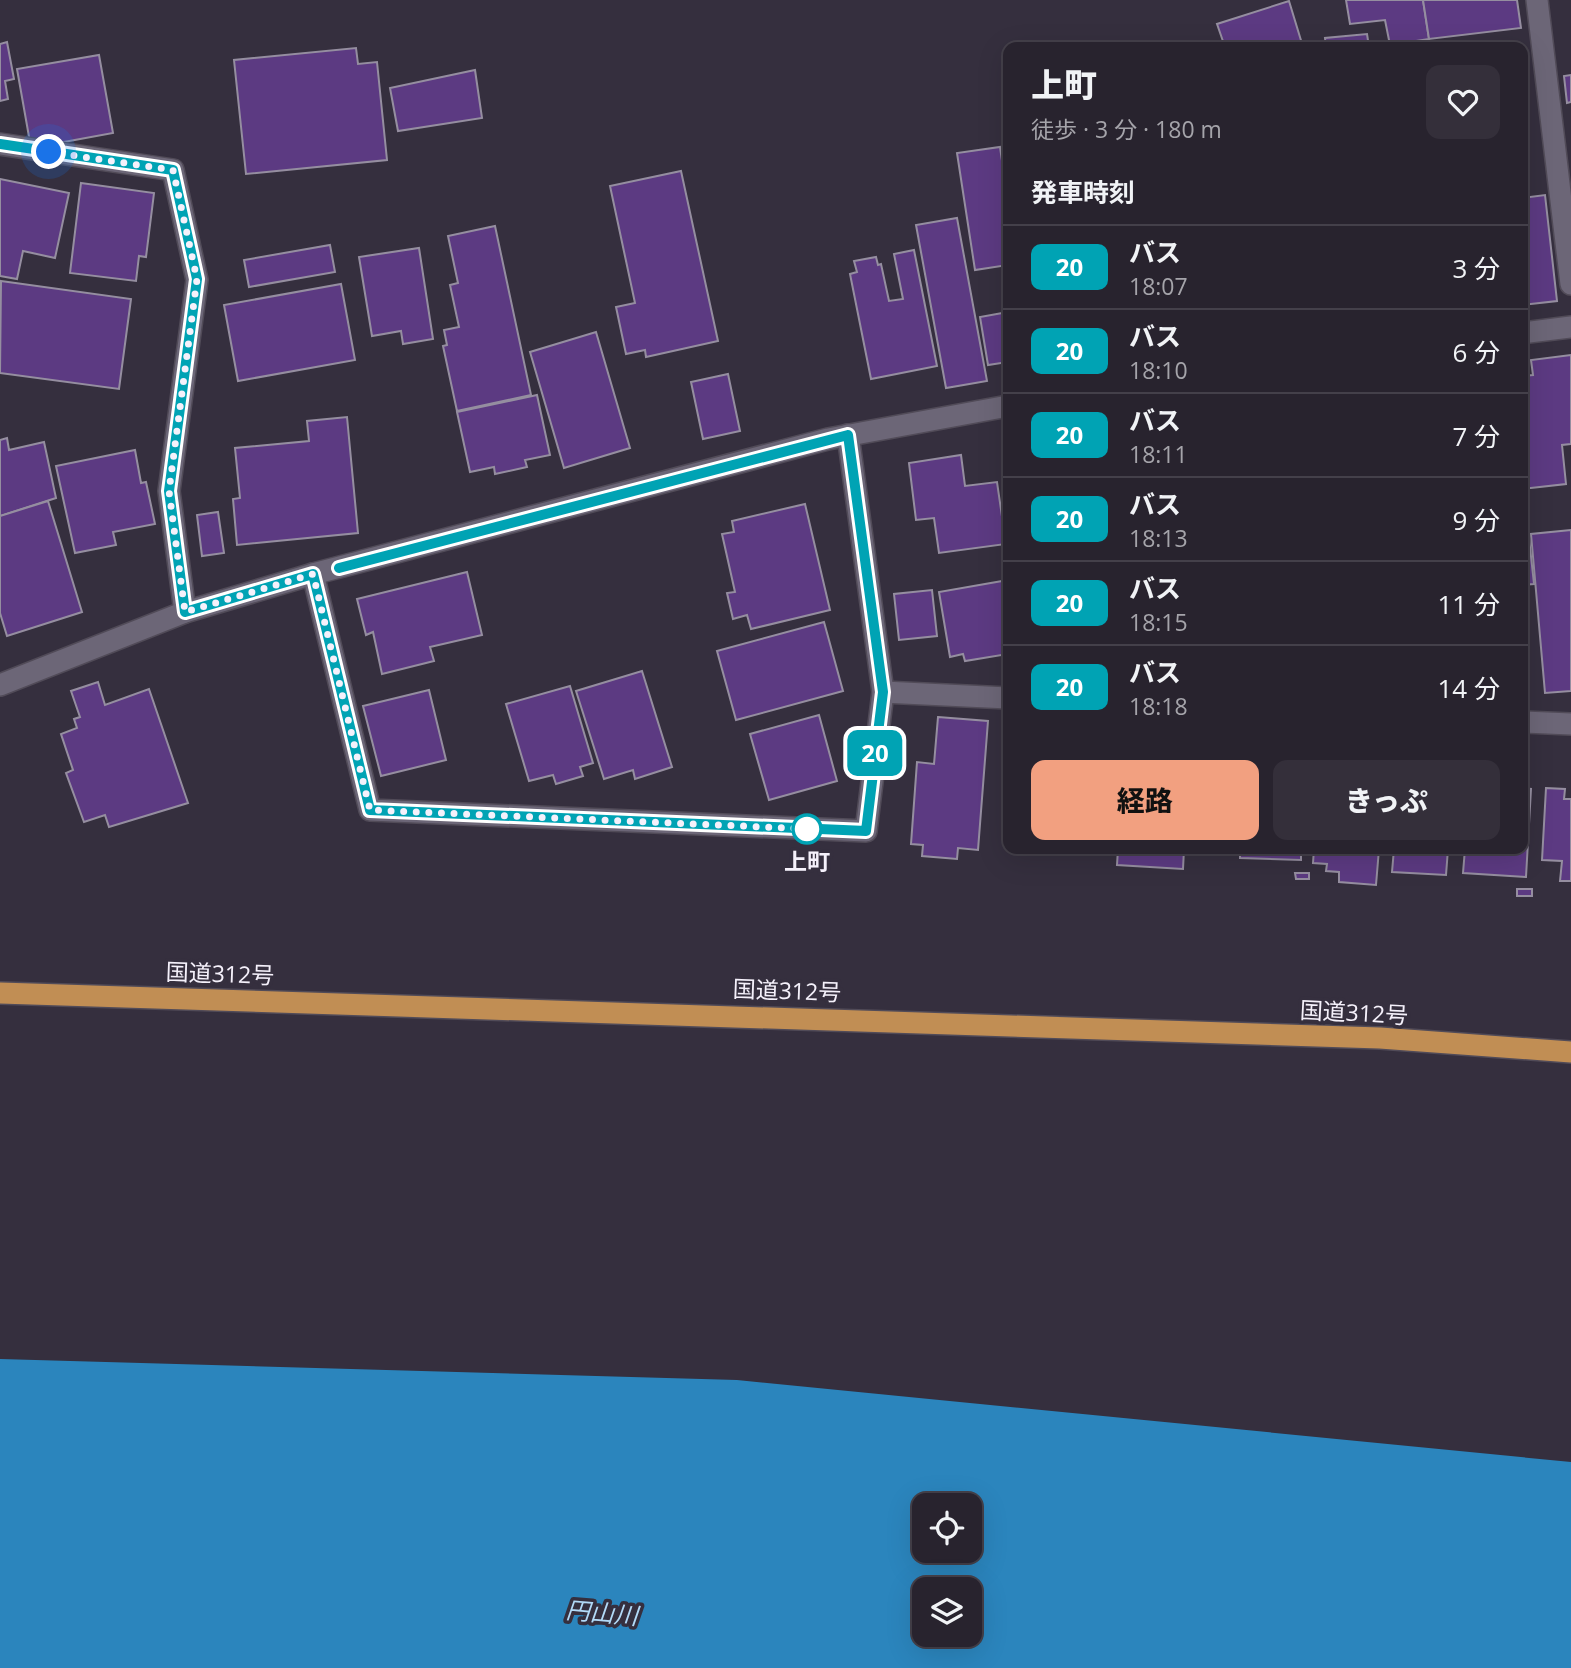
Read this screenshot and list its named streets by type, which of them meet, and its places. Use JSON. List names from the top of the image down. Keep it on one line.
{"streets":{"highway":["国道312号"]},"water":["円山川"],"places":["上町"],"lines":["bus line 20"],"page":{"on_map":"20","heading":[["上町","徒歩 · 3 分 · 180 m"],"発車時刻"],"list":[{"mark":"20","name":"バス","note":"18:07","value":"3 分"},{"mark":"20","name":"バス","note":"18:10","value":"6 分"},{"mark":"20","name":"バス","note":"18:11","value":"7 分"},{"mark":"20","name":"バス","note":"18:13","value":"9 分"},{"mark":"20","name":"バス","note":"18:15","value":"11 分"},{"mark":"20","name":"バス","note":"18:18","value":"14 分"}],"buttons":["経路","きっぷ"]}}
